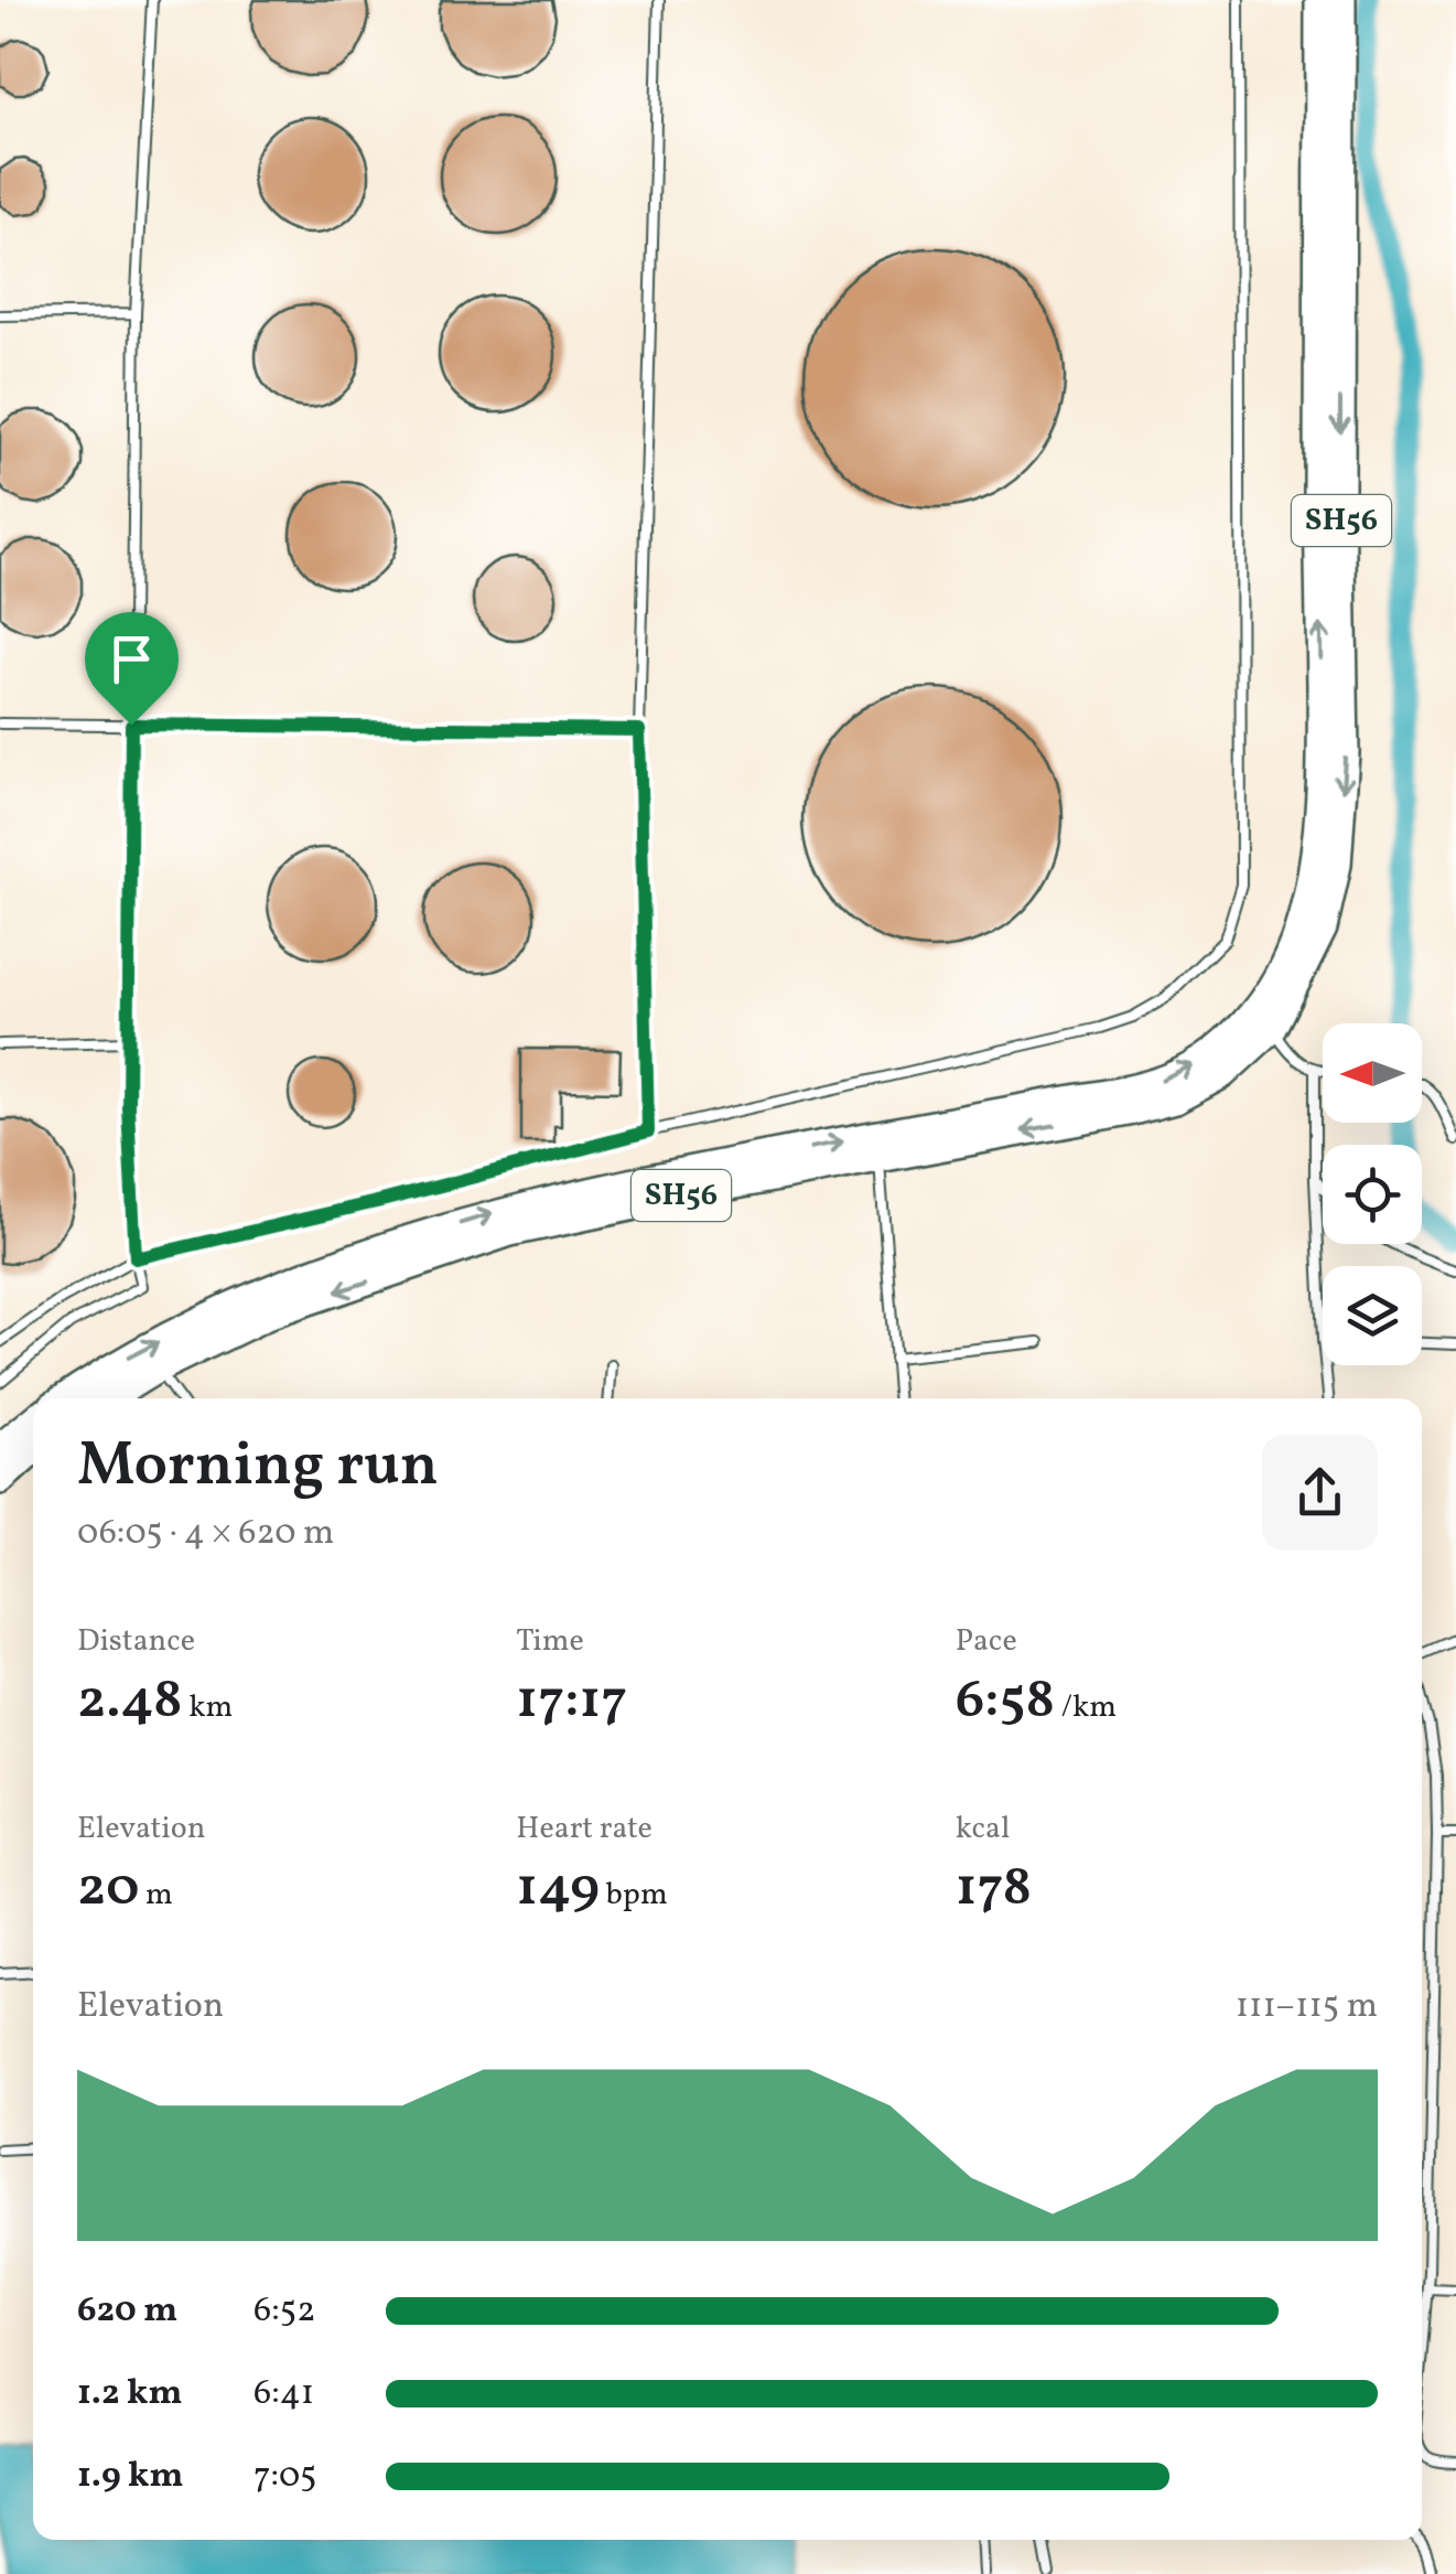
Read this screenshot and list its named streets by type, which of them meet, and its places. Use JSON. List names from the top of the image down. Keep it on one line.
{"streets":{"main road":["SH56"]},"north":"left","page":{"heading":["Morning run","06:05 · 4 × 620 m"],"stats":[["Distance","2.48 km"],["Time","17:17"],["Pace","6:58 /km"],["Elevation","20 m"],["Heart rate","149 bpm"],["kcal","178"]],"chart":["Elevation","111–115 m"],"list":[{"name":"620 m","note":"6:52"},{"name":"1.2 km","note":"6:41"},{"name":"1.9 km","note":"7:05"}]}}
